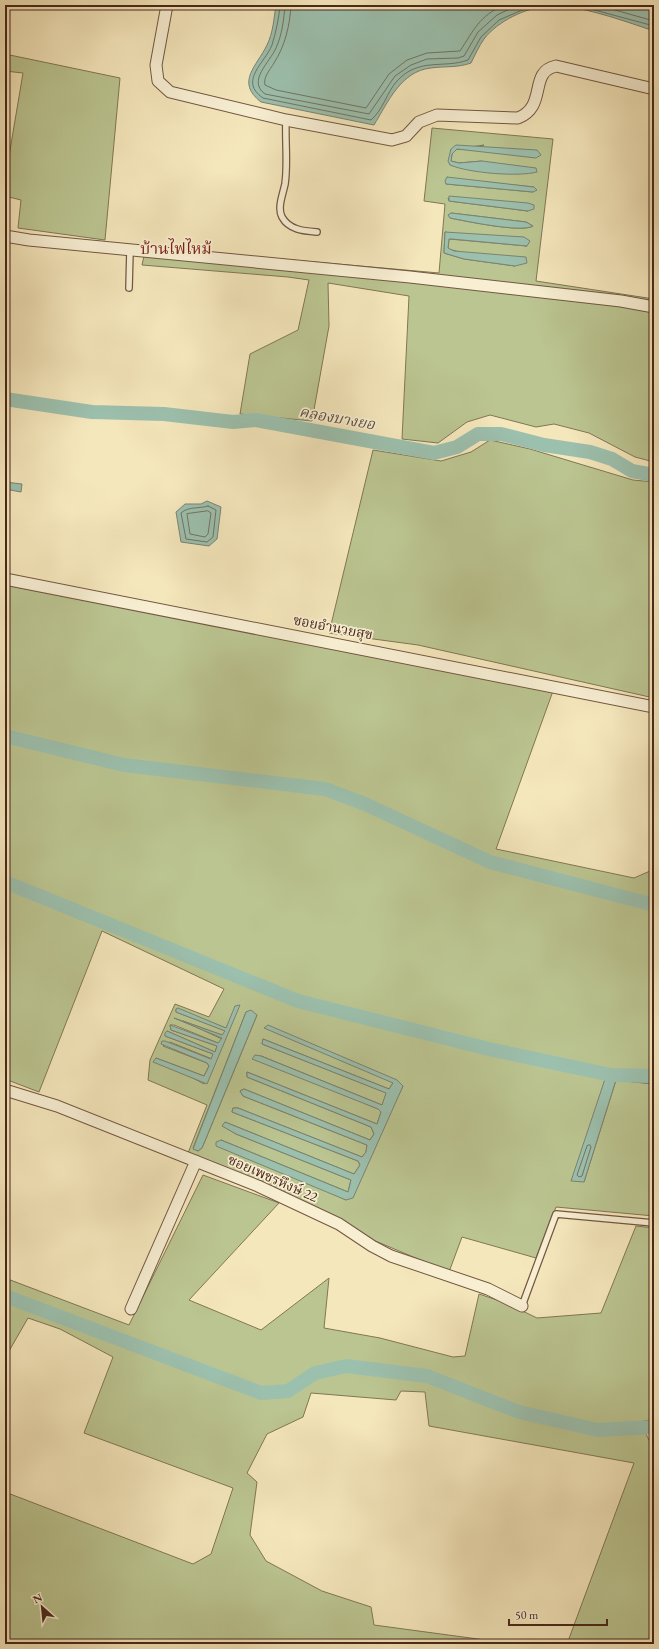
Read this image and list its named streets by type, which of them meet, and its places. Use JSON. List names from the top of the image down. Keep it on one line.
{"streets":{"street":["ซอยอำนวยสุข","ซอยเพชรหึงษ์ 22"]},"districts":["บ้านไฟไหม้"],"water":["คลองบางยอ"],"scale_bar":"50 m","north":"top left"}
